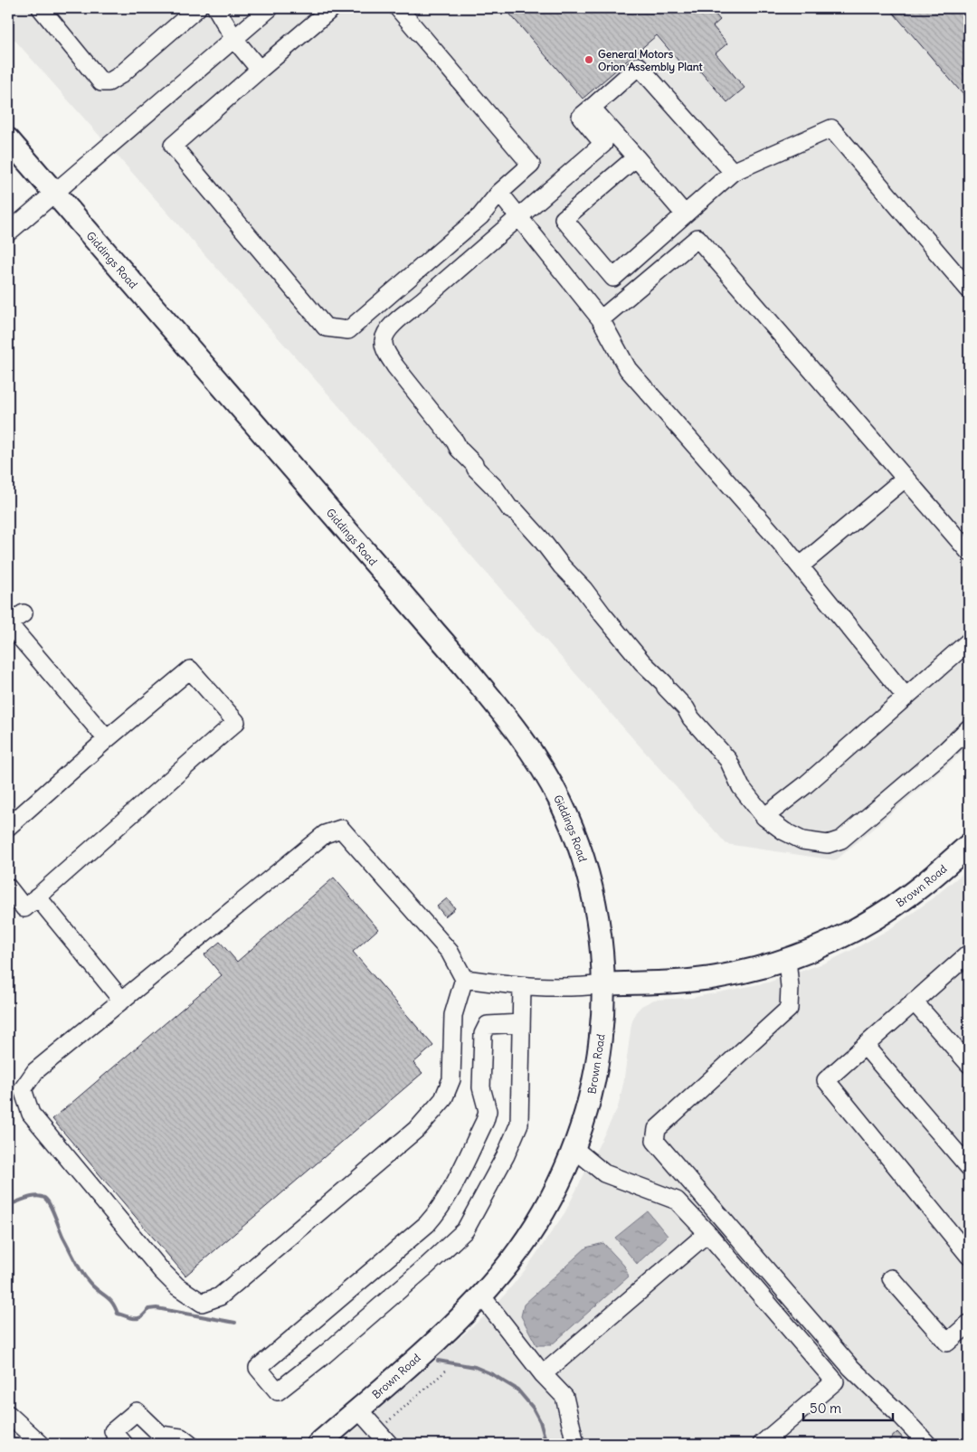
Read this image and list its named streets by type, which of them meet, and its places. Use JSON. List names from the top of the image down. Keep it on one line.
{"streets":{"main road":["Giddings Road","Brown Road"]},"crossings":[["Giddings Road","Brown Road"]],"places":["General Motors Orion Assembly Plant"],"scale_bar":"50 m"}
